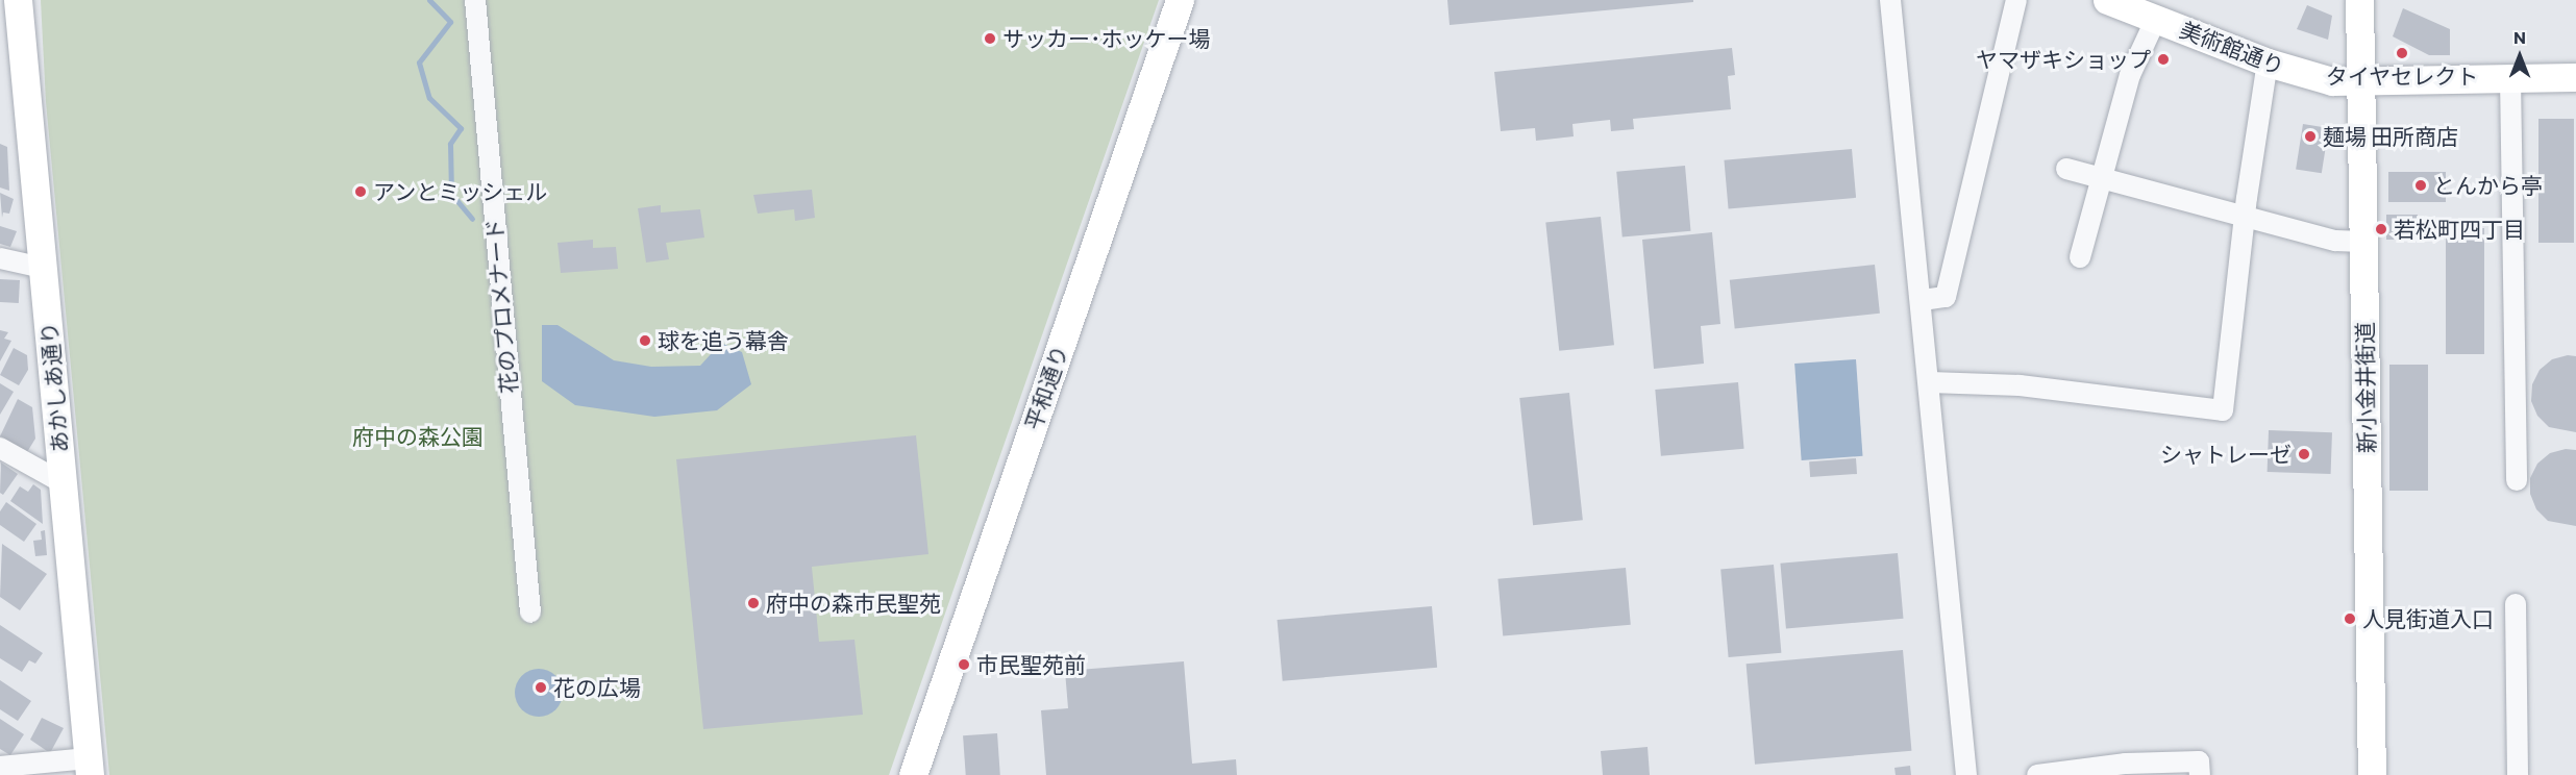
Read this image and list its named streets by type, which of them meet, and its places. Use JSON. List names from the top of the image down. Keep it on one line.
{"streets":{"street":["美術館通り","花のプロメナード","あかしあ通り","平和通り","新小金井街道"]},"crossings":[["美術館通り","新小金井街道"]],"parks":["府中の森公園"],"places":["サッカー･ホッケー場","タイヤセレクト","ヤマザキショップ","麺場 田所商店","とんから亭","アンとミッシェル","若松町四丁目","球を追う幕舎","シャトレーゼ","府中の森市民聖苑","人見街道入口","市民聖苑前","花の広場"],"north":"top"}
